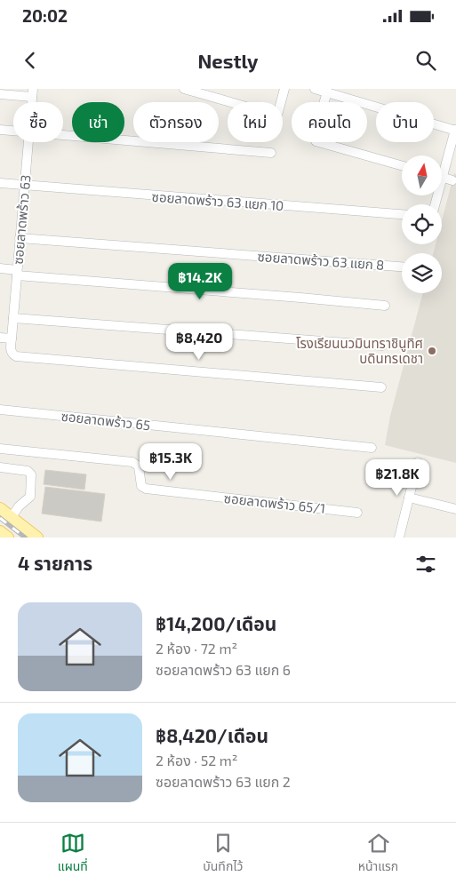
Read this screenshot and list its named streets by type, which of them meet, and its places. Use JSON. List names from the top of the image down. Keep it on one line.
{"streets":{"street":["ซอยลาดพร้าว 63 แยก 10","ซอยลาดพร้าว 63","ซอยลาดพร้าว 63 แยก 8","ซอยลาดพร้าว 65","ซอยลาดพร้าว 65/1"]},"crossings":[["ซอยลาดพร้าว 63 แยก 10","ซอยลาดพร้าว 63"],["ซอยลาดพร้าว 63","ซอยลาดพร้าว 63 แยก 8"]],"places":["โรงเรียนนวมินทราชินูทิศ บดินทรเดชา"],"north":"top","page":{"status":"20:02","header":"Nestly","chip":["ซื้อ","เช่า","ตัวกรอง","ใหม่","คอนโด","บ้าน"],"price":["฿14.2K","฿8,420","฿15.3K","฿21.8K"],"heading":"4 รายการ","list":[{"name":"฿14,200/เดือน","note":"2 ห้อง · 72 m² · ซอยลาดพร้าว 63 แยก 6"},{"name":"฿8,420/เดือน","note":"2 ห้อง · 52 m² · ซอยลาดพร้าว 63 แยก 2"}],"tabs":["แผนที่","บันทึกไว้","หน้าแรก"]}}
